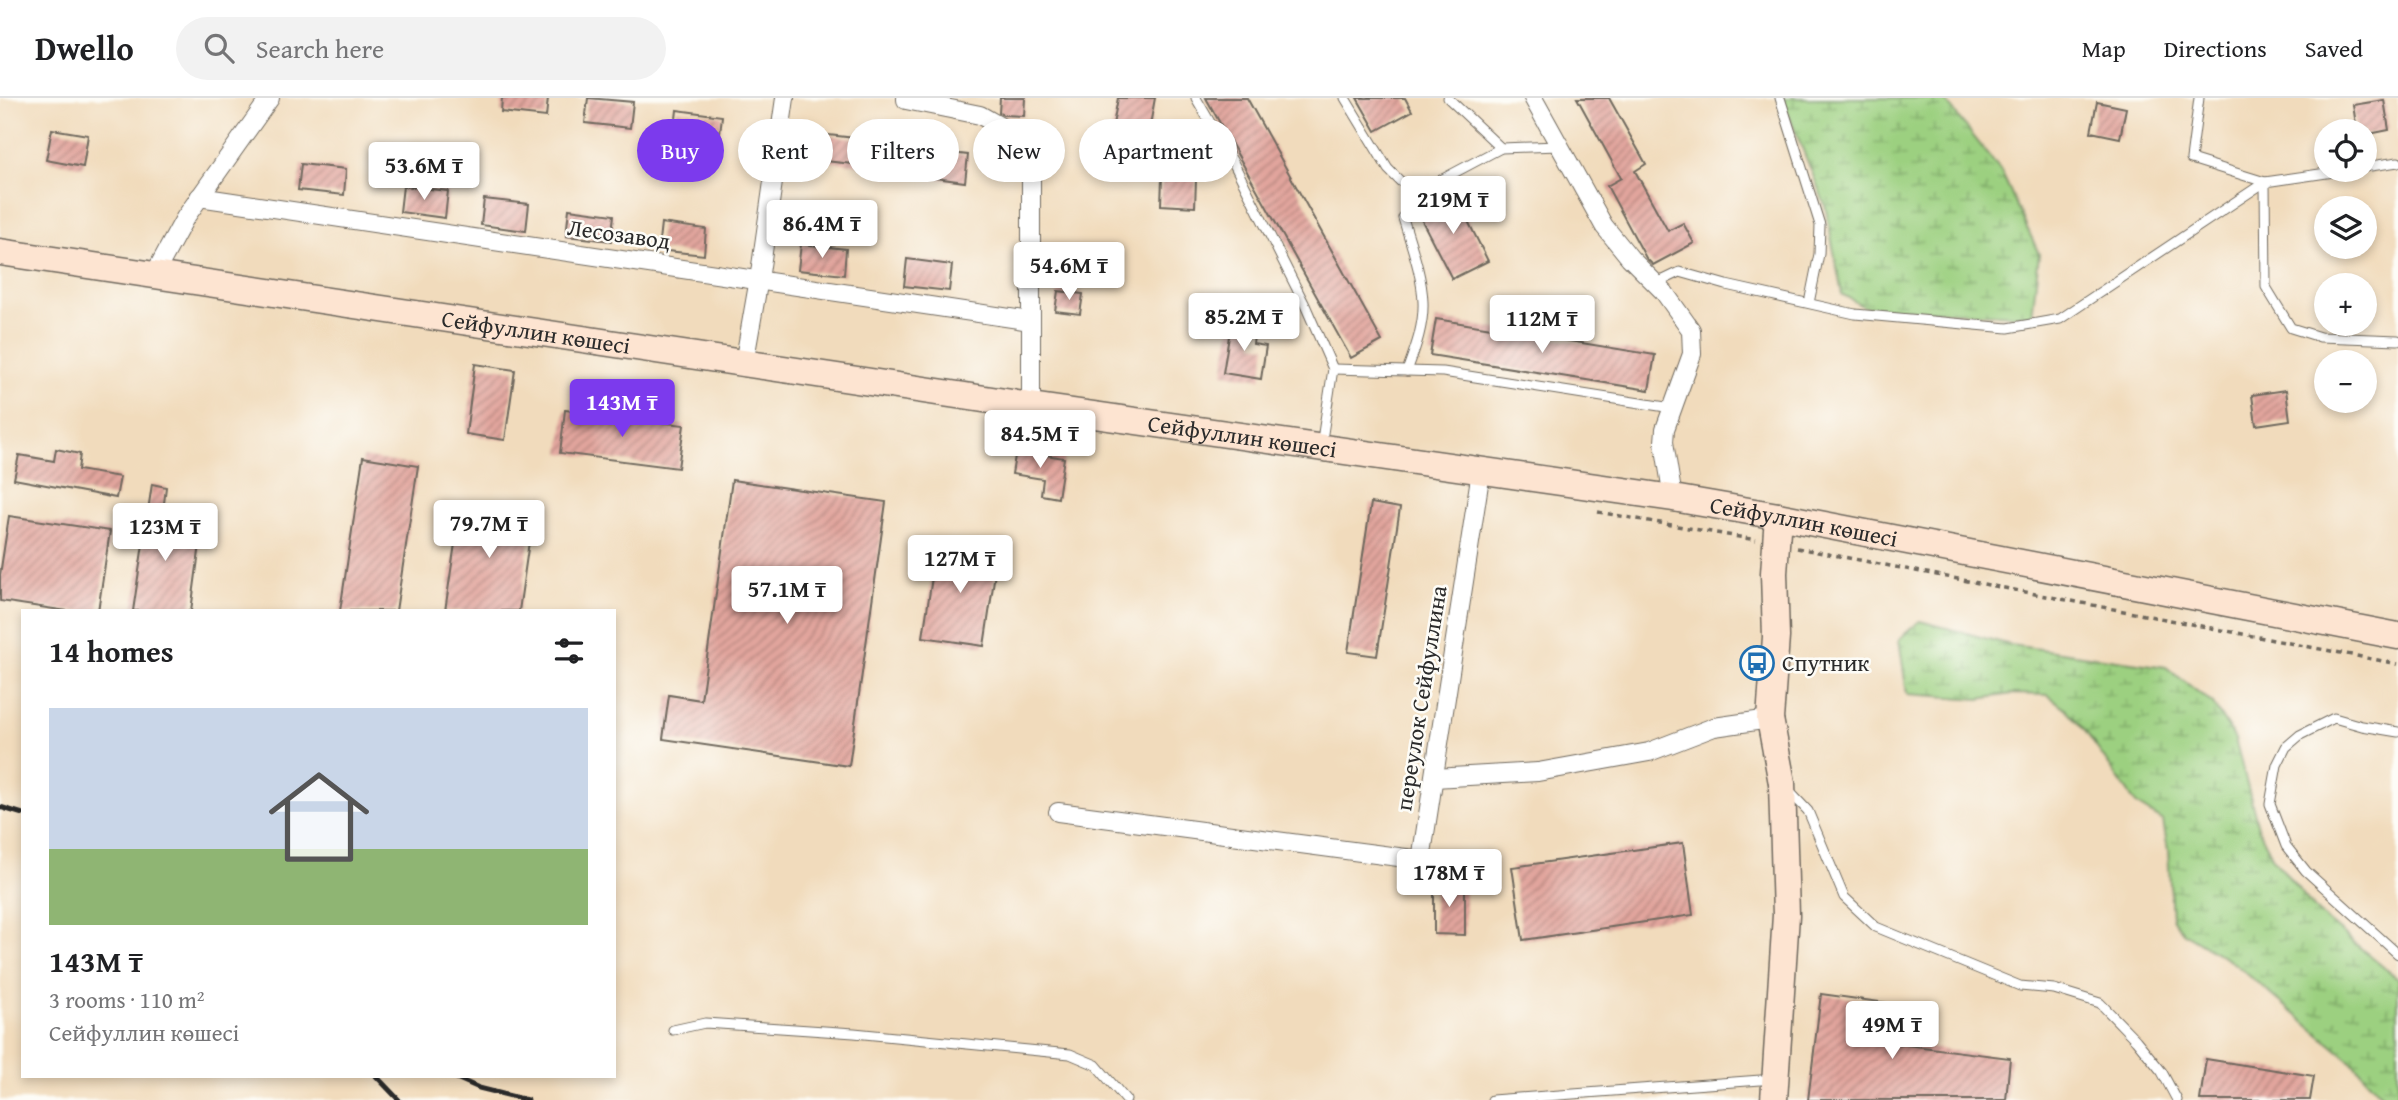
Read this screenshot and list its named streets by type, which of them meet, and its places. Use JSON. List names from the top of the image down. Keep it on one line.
{"streets":{"main road":["Сейфуллин көшесі"],"street":["Лесозавод","переулок Сейфуллина"]},"crossings":[["Сейфуллин көшесі","переулок Сейфуллина"]],"places":{"bus stop":["Спутник"]},"page":{"header":"Dwello","search":"Search here","nav":["Map","Directions","Saved"],"map_buttons":["+","−"],"chip":["Buy","Rent","Filters","New","Apartment"],"price":["53.6M ₸","219M ₸","86.4M ₸","54.6M ₸","85.2M ₸","112M ₸","143M ₸","84.5M ₸","79.7M ₸","123M ₸","127M ₸","57.1M ₸","178M ₸","49M ₸"],"heading":"14 homes","list":[{"name":"143M ₸","note":"3 rooms · 110 m² · Сейфуллин көшесі"}]}}
